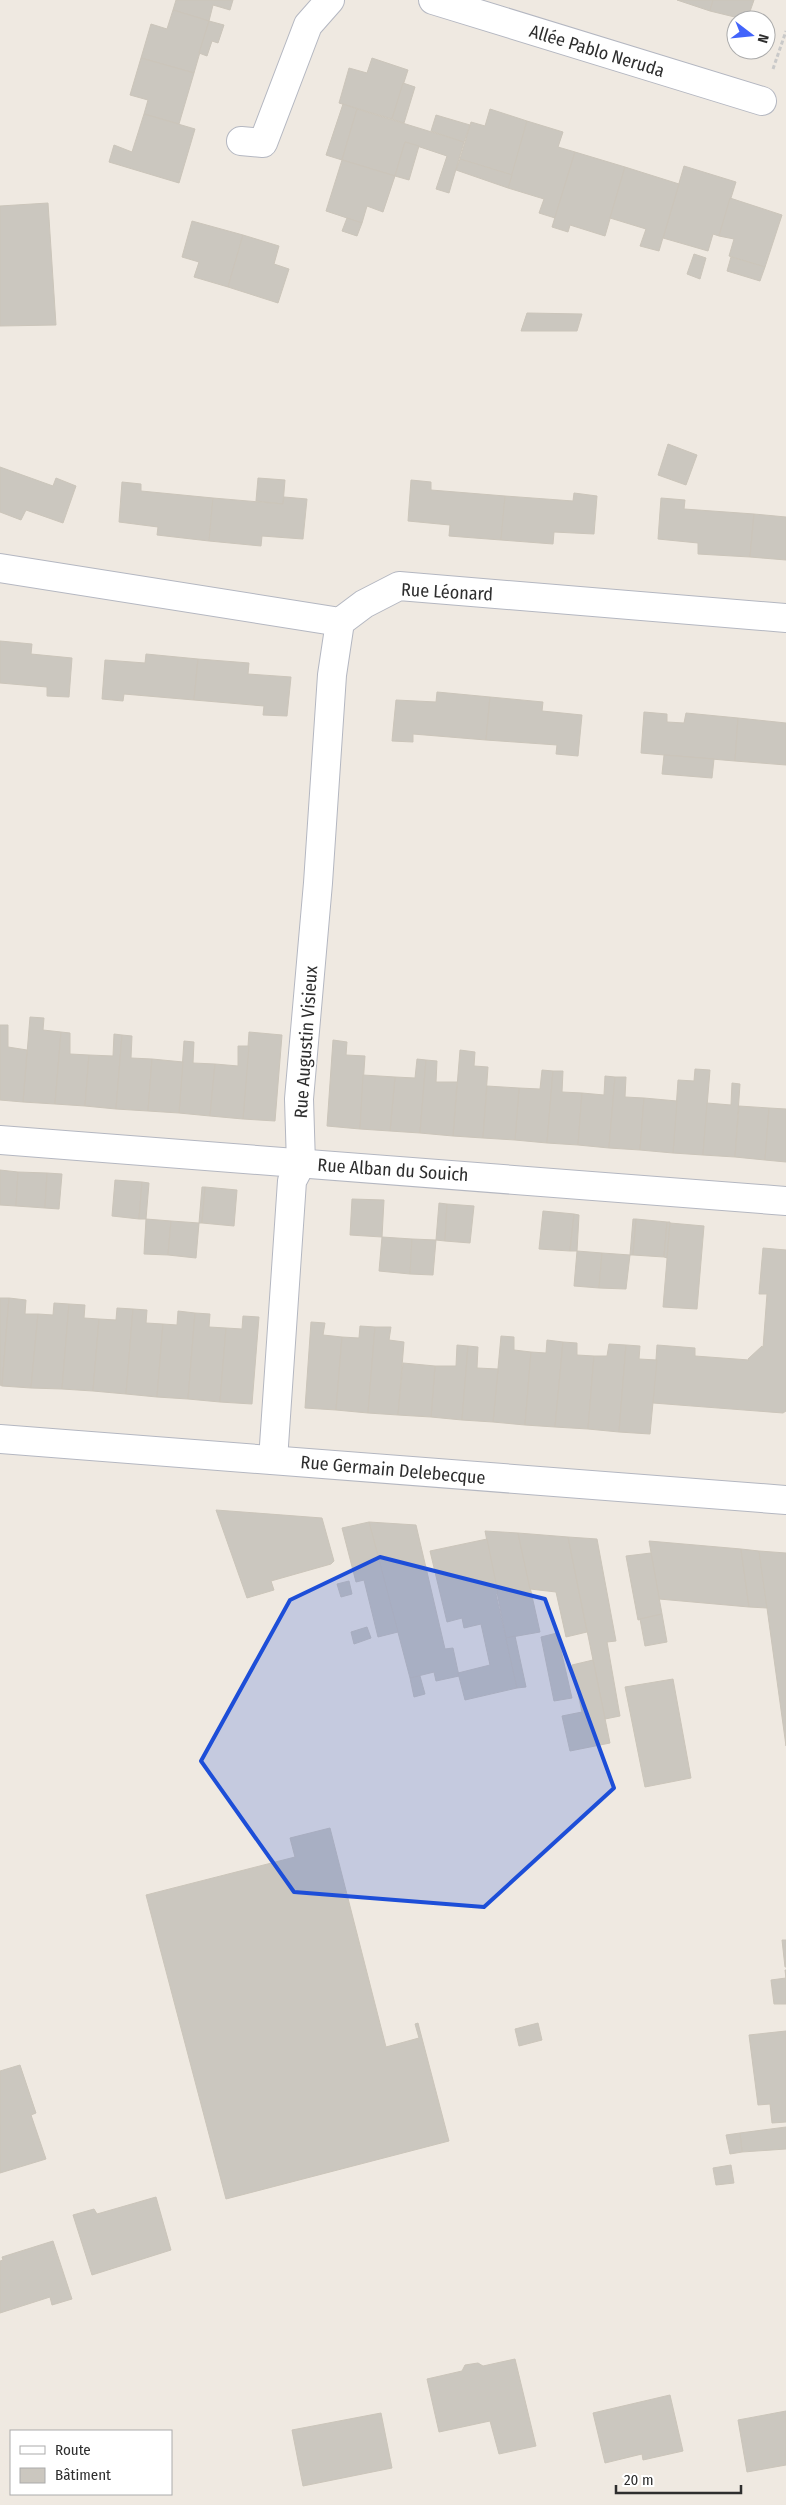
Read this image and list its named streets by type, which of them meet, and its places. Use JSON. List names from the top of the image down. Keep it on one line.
{"streets":{"street":["Allée Pablo Neruda","Rue Léonard","Rue Augustin Visieux","Rue Alban du Souich","Rue Germain Delebecque"]},"crossings":[["Rue Léonard","Rue Augustin Visieux"],["Rue Augustin Visieux","Rue Alban du Souich"],["Rue Augustin Visieux","Rue Germain Delebecque"]],"legend":["Route","Bâtiment"],"scale_bar":"20 m","north":"right"}
